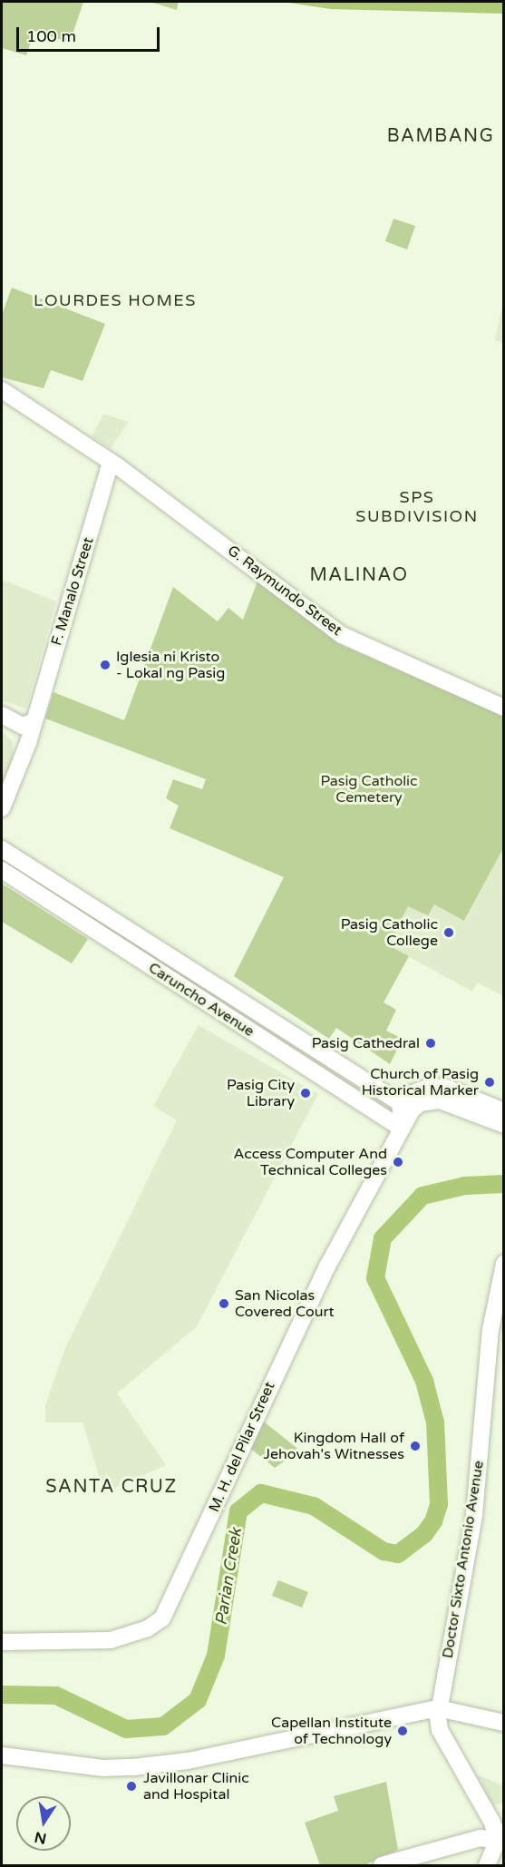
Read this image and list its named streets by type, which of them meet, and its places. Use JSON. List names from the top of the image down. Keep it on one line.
{"streets":{"street":["G. Raymundo Street","F. Manalo Street","Caruncho Avenue","M. H. del Pilar Street","Doctor Sixto Antonio Avenue"]},"crossings":[["G. Raymundo Street","F. Manalo Street"],["Caruncho Avenue","M. H. del Pilar Street"]],"districts":["BAMBANG","LOURDES HOMES","SPS SUBDIVISION","MALINAO","SANTA CRUZ"],"water":["Parian Creek"],"parks":["Pasig Catholic Cemetery"],"places":["Iglesia ni Kristo - Lokal ng Pasig","Pasig Catholic College","Pasig Cathedral","Church of Pasig Historical Marker","Pasig City Library","Access Computer And Technical Colleges","San Nicolas Covered Court","Kingdom Hall of Jehovah's Witnesses","Capellan Institute of Technology","Javillonar Clinic and Hospital"],"scale_bar":"100 m","north":"bottom"}
